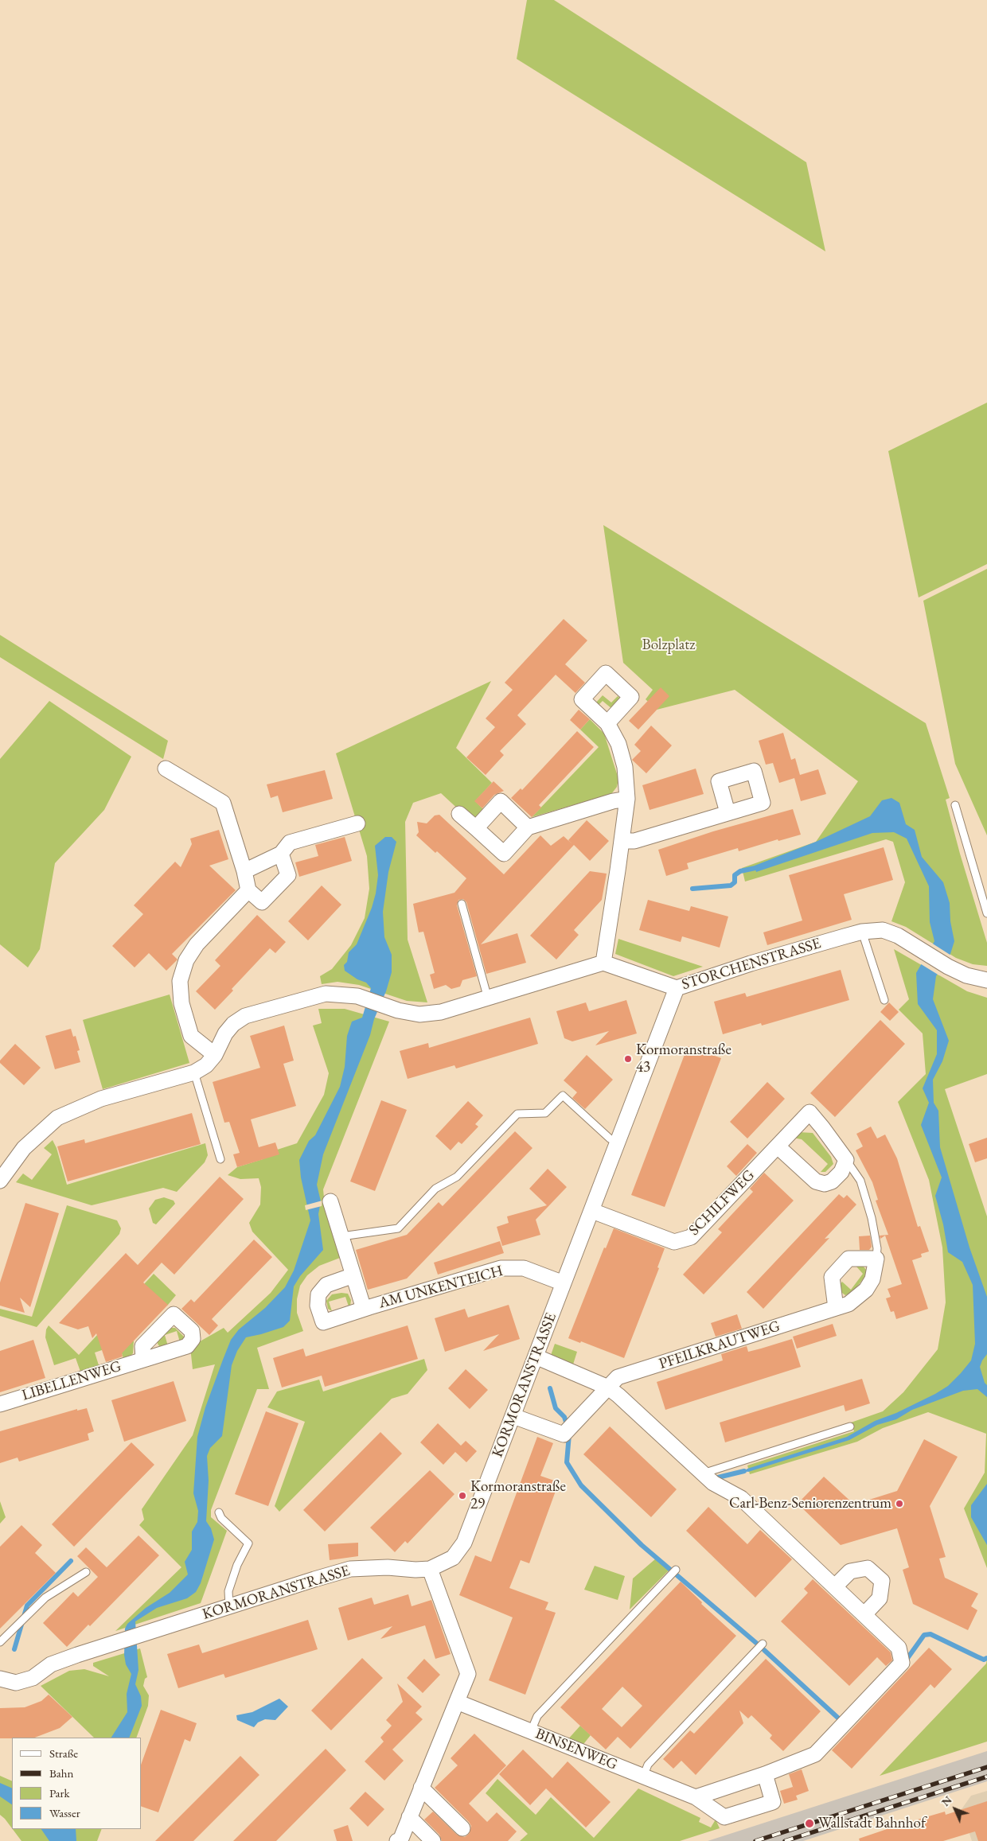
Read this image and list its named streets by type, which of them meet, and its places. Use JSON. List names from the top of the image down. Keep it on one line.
{"streets":{"street":["STORCHENSTRASSE","SCHILFWEG","AM UNKENTEICH","PFEILKRAUTWEG","LIBELLENWEG","KORMORANSTRASSE","BINSENWEG"]},"crossings":[["STORCHENSTRASSE","KORMORANSTRASSE"],["SCHILFWEG","PFEILKRAUTWEG"],["SCHILFWEG","KORMORANSTRASSE"],["AM UNKENTEICH","KORMORANSTRASSE"],["PFEILKRAUTWEG","KORMORANSTRASSE"]],"parks":["Bolzplatz"],"places":["Kormoranstraße 43","Kormoranstraße 29","Carl-Benz-Seniorenzentrum","Wallstadt Bahnhof"],"legend":["Straße","Bahn","Park","Wasser"],"north":"top left"}
